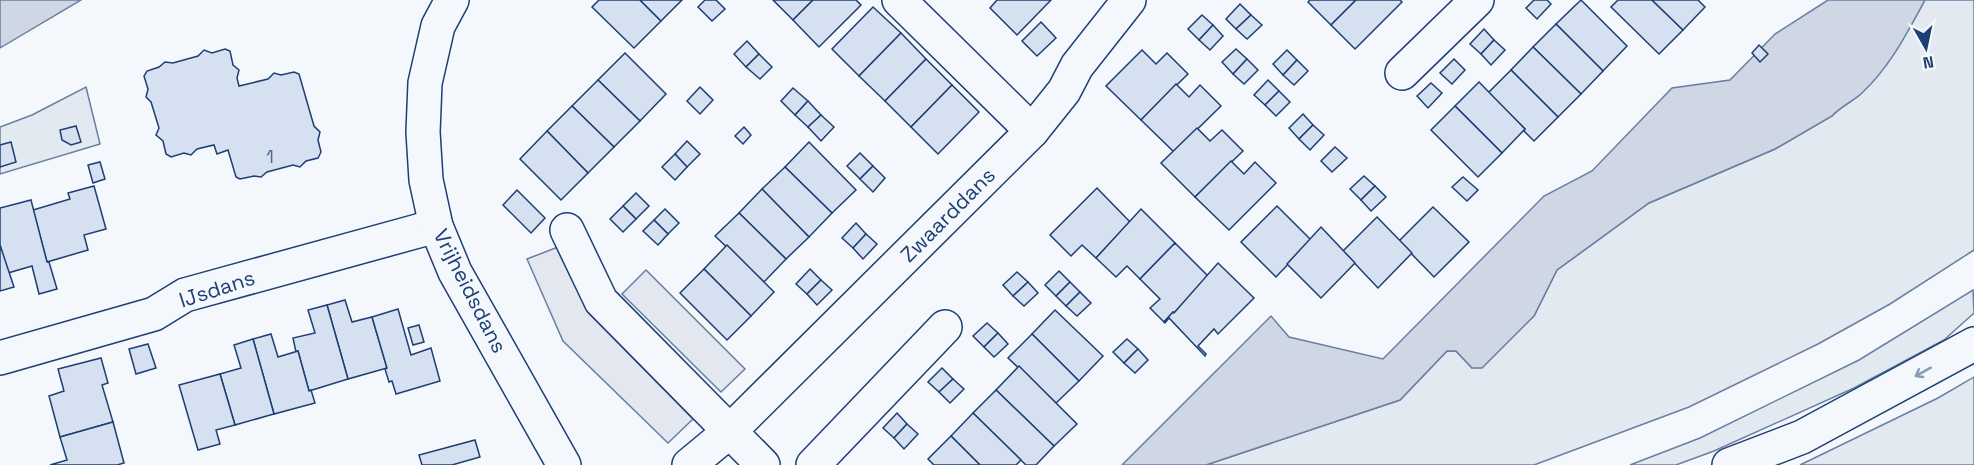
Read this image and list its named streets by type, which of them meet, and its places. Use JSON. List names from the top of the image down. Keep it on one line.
{"streets":{"street":["Zwaarddans","IJsdans","Vrijheidsdans"]},"crossings":[["IJsdans","Vrijheidsdans"]],"house_numbers":["1"],"north":"bottom"}
